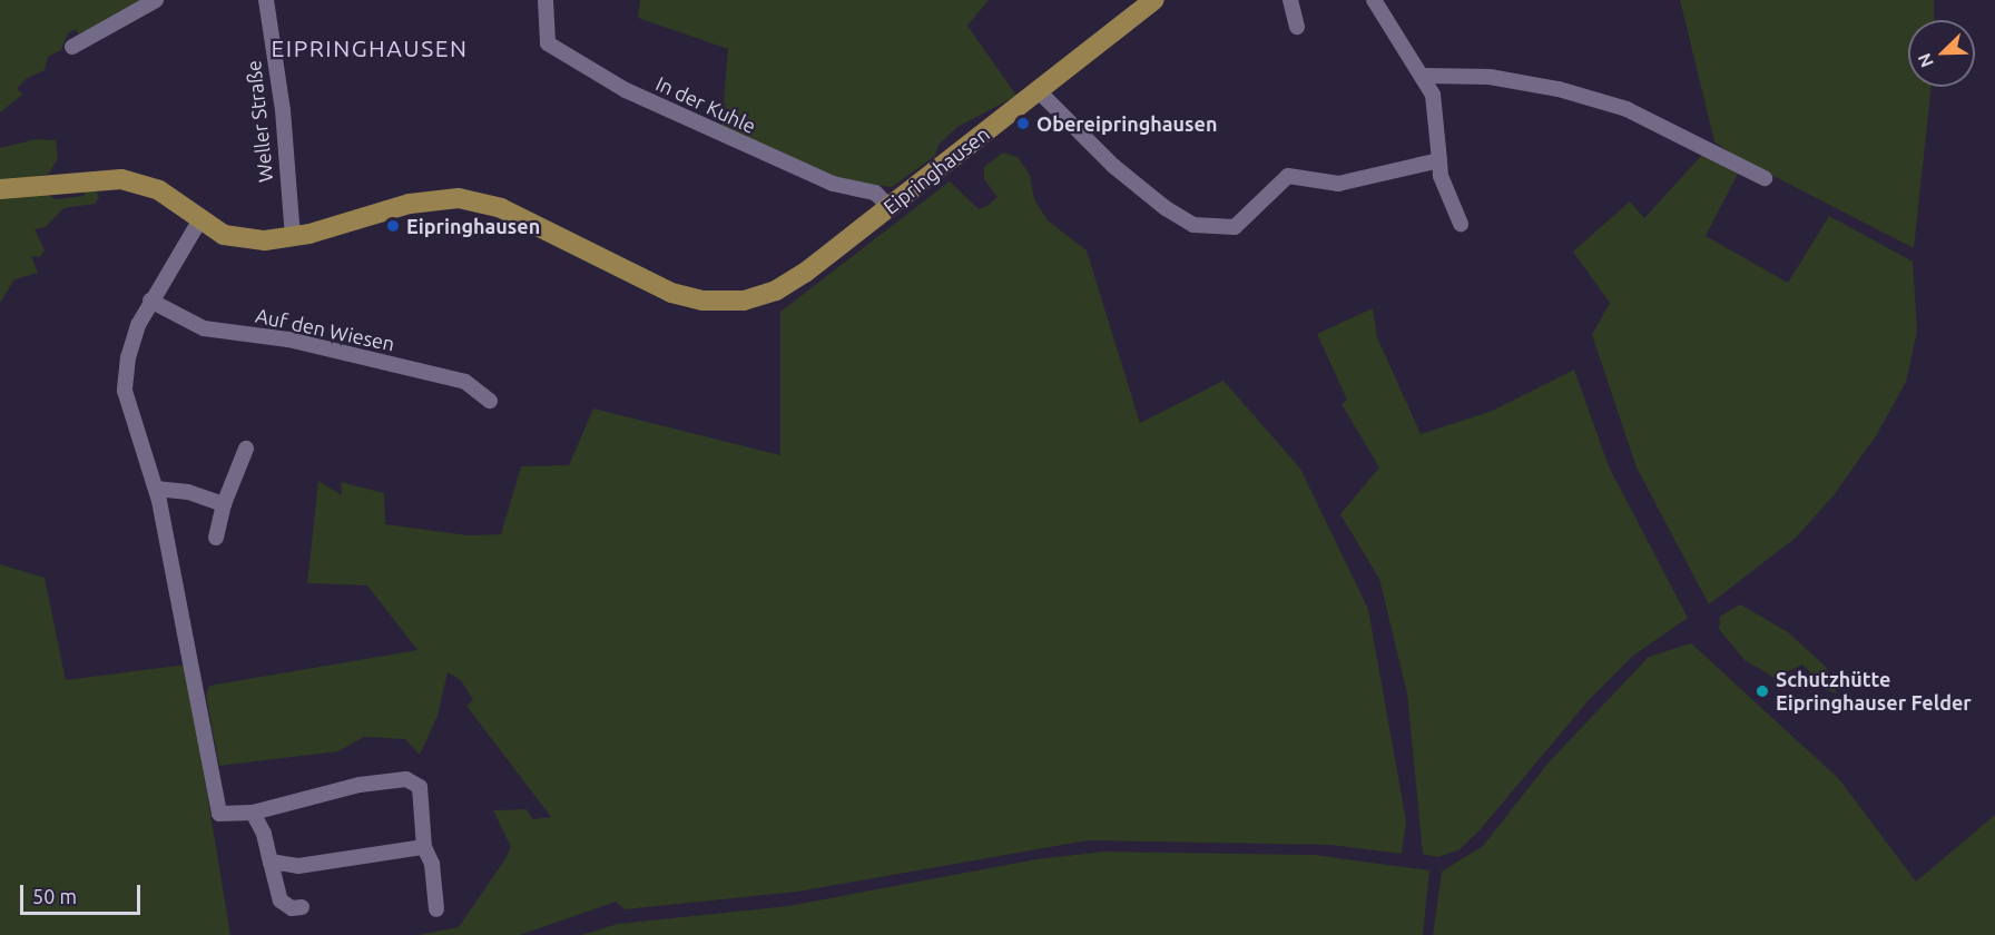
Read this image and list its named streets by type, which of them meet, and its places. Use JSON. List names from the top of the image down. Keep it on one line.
{"streets":{"main road":["Eipringhausen"],"street":["In der Kuhle","Weller Straße","Auf den Wiesen"]},"crossings":[["In der Kuhle","Eipringhausen"],["Weller Straße","Eipringhausen"]],"districts":["EIPRINGHAUSEN"],"places":["Obereipringhausen","Eipringhausen","Schutzhütte Eipringhauser Felder"],"scale_bar":"50 m","north":"bottom left"}
